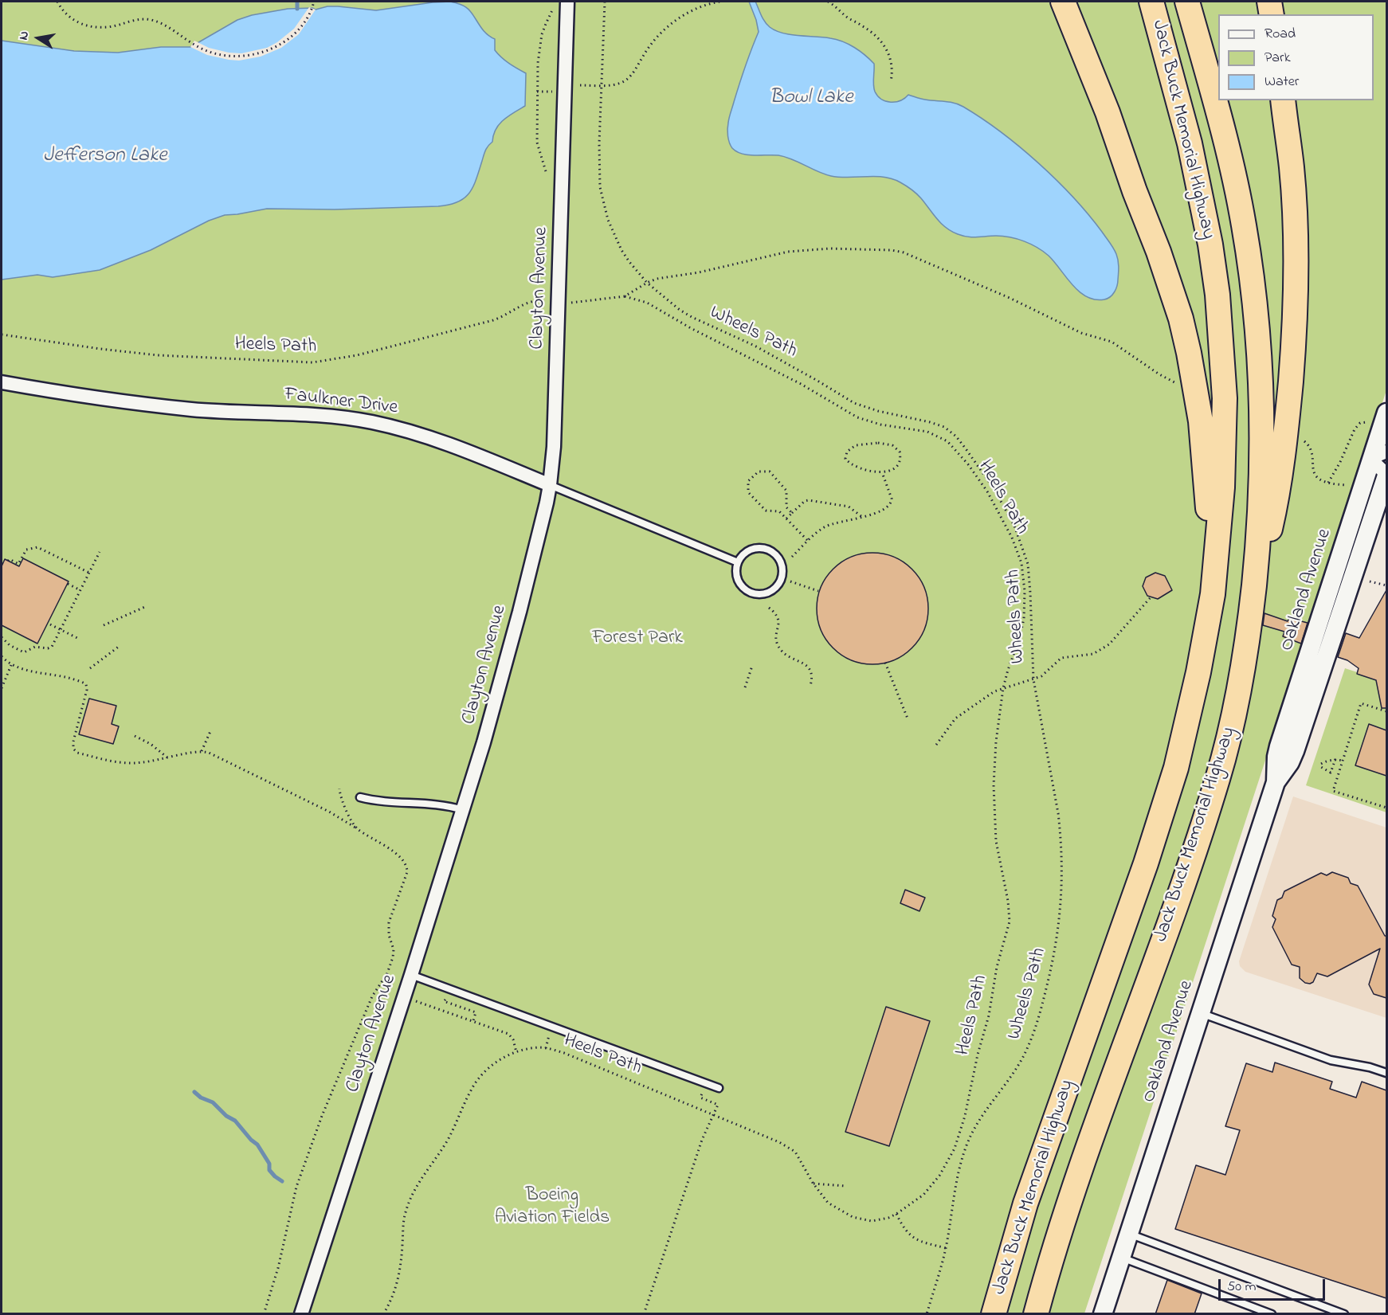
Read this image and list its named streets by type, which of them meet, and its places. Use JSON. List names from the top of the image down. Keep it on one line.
{"streets":{"highway":["Jack Buck Memorial Highway"],"street":["Clayton Avenue","Faulkner Drive","Oakland Avenue"],"path":["Wheels Path","Heels Path"]},"crossings":[["Clayton Avenue","Faulkner Drive"]],"water":["Bowl Lake","Jefferson Lake"],"parks":["Forest Park","Boeing Aviation Fields"],"legend":["Road","Park","Water"],"scale_bar":"50 m","north":"left"}
